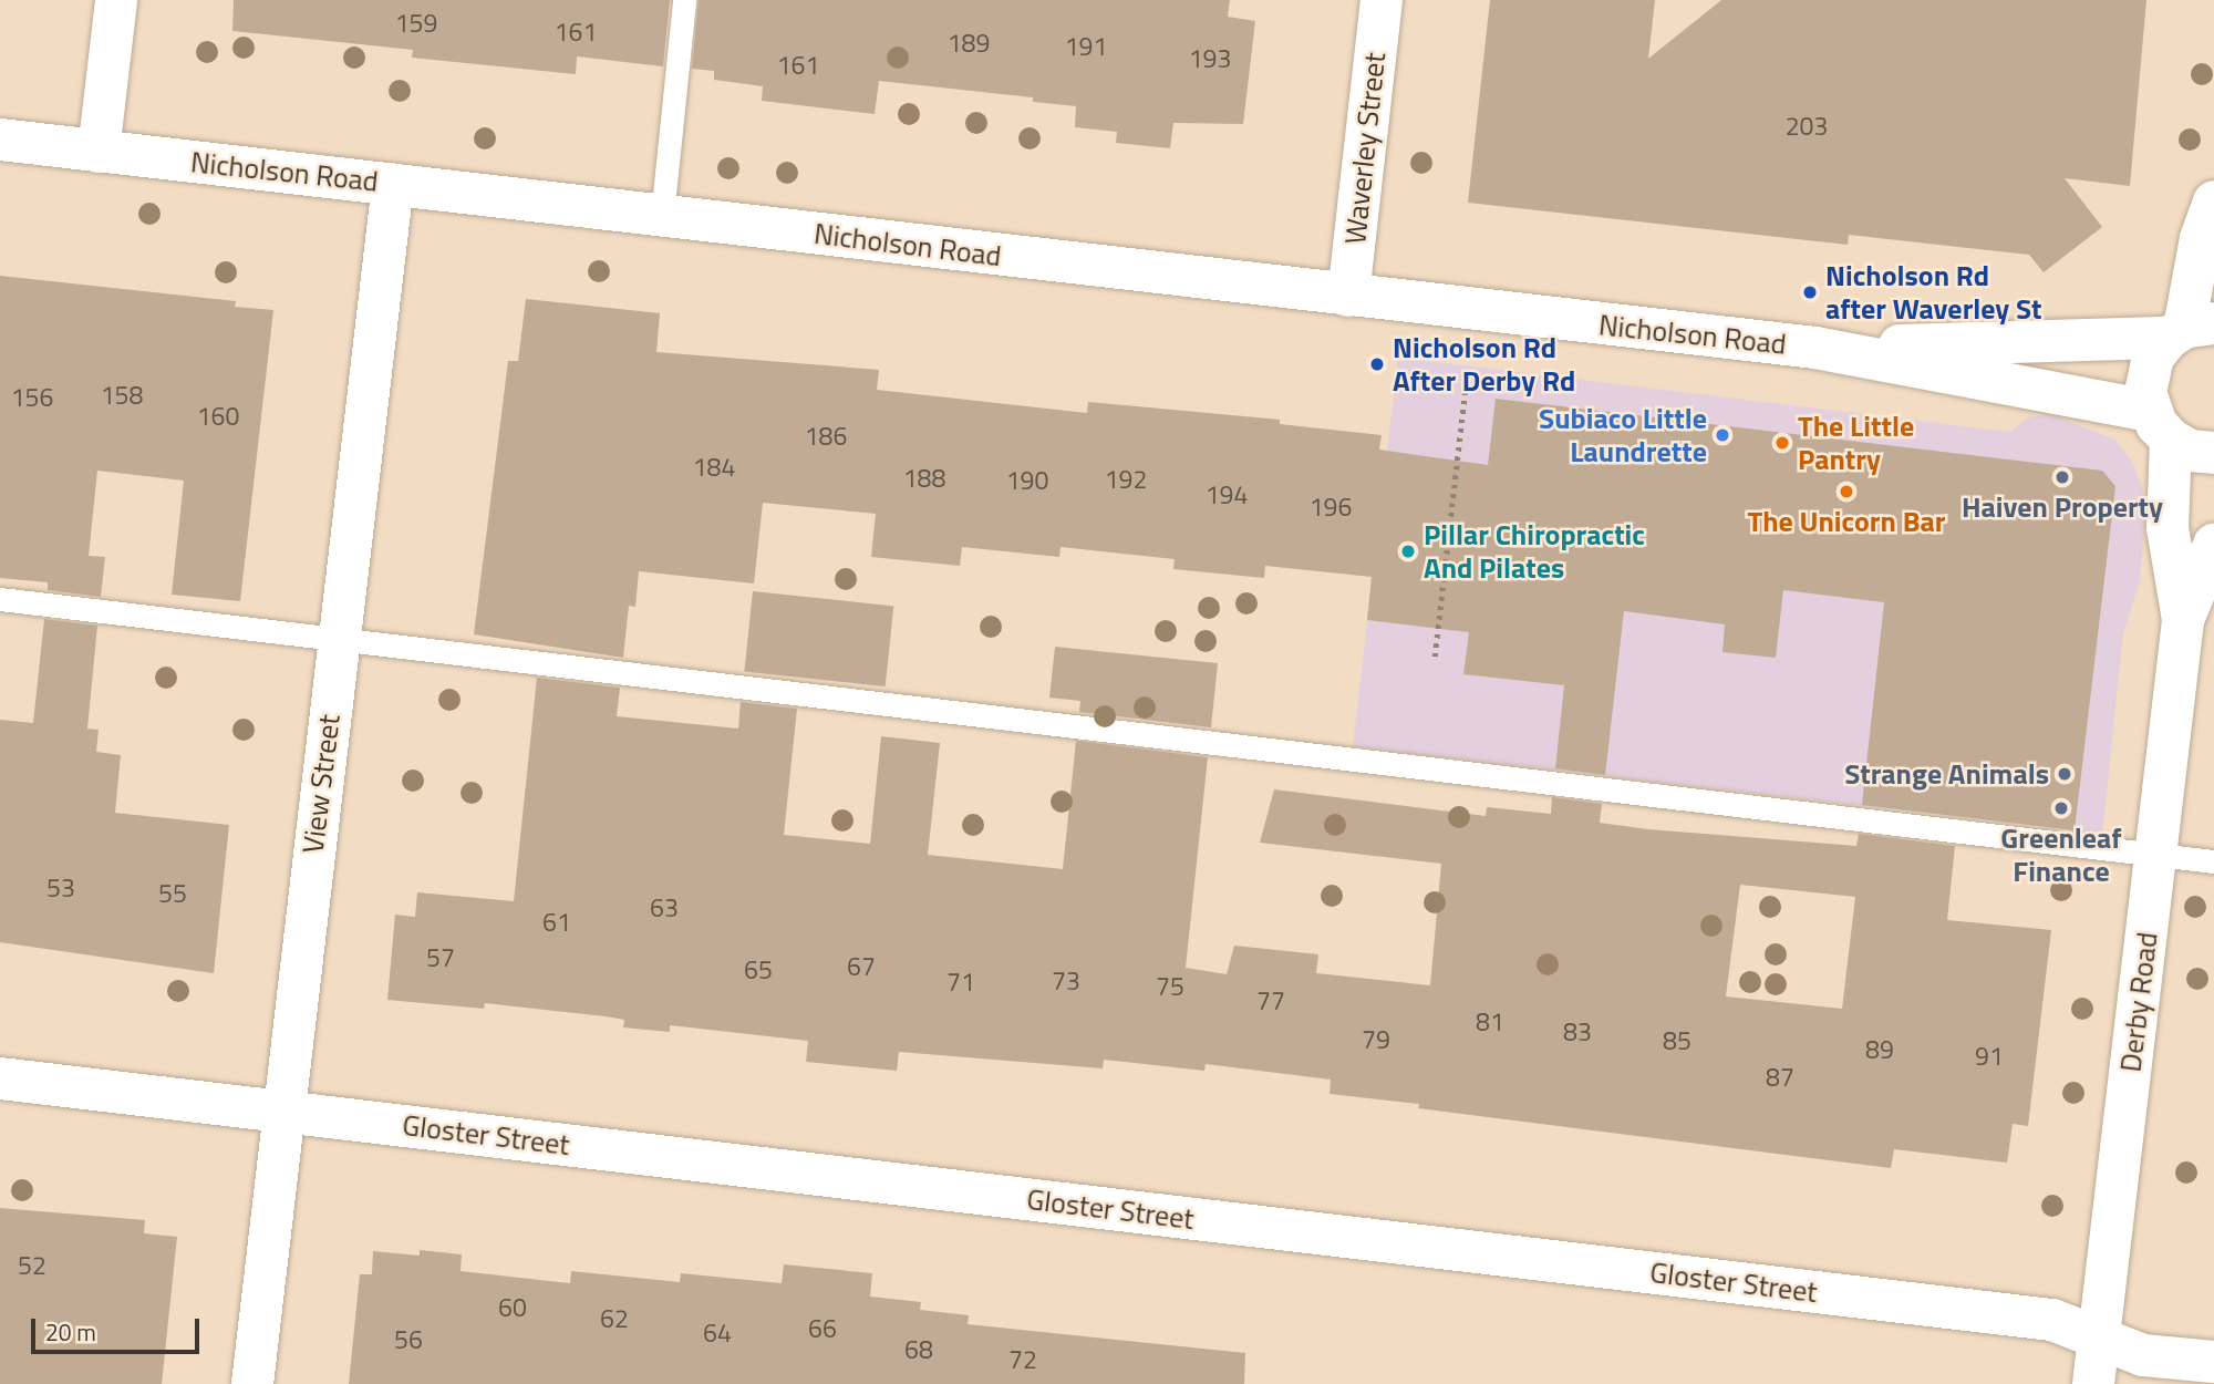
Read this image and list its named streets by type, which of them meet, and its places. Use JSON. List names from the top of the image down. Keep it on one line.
{"streets":{"street":["Waverley Street","Nicholson Road","View Street","Derby Road","Gloster Street"]},"crossings":[["Waverley Street","Nicholson Road"],["Nicholson Road","View Street"],["Nicholson Road","Derby Road"],["View Street","Gloster Street"],["Derby Road","Gloster Street"]],"places":["Nicholson Rd after Waverley St","Nicholson Rd After Derby Rd","Subiaco Little Laundrette","The Little Pantry","Haiven Property","The Unicorn Bar","Pillar Chiropractic And Pilates","Strange Animals","Greenleaf Finance"],"house_numbers":["159","161","189","191","193","161","203","158","156","160","186","184","188","192","190","194","196","53","55","63","61","57","67","65","73","71","75","77","81","83","79","85","89","91","87","52","60","62","66","64","56","68","72"],"scale_bar":"20 m"}
